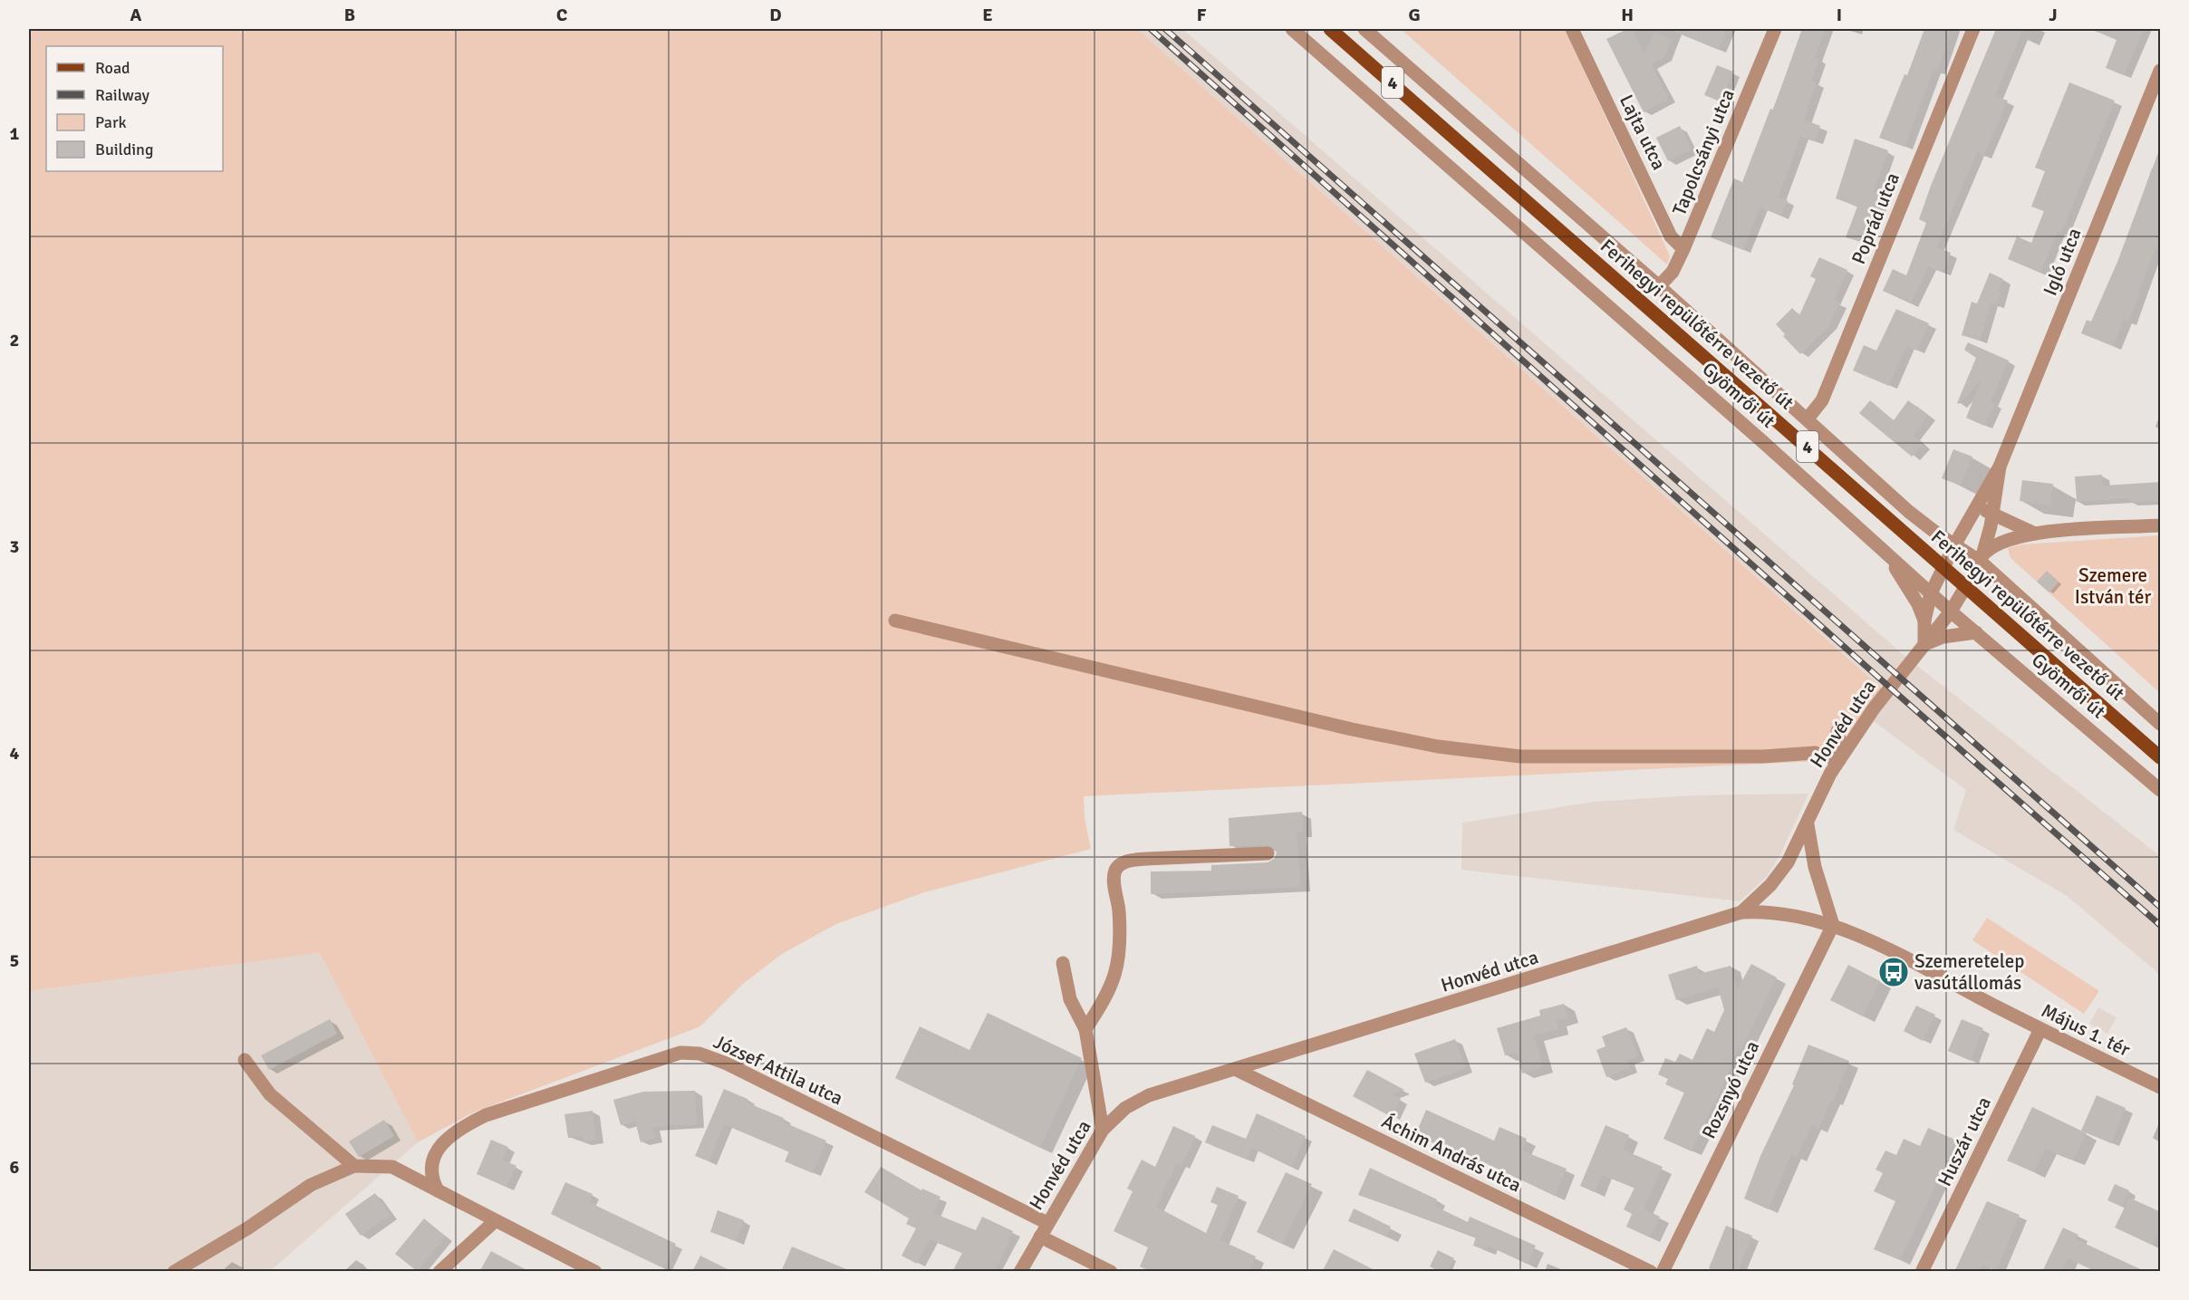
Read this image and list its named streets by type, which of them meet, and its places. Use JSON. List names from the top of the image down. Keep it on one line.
{"streets":{"main road":["4","Ferihegyi repülőtérre vezető út"],"street":["Lajta utca","Tapolcsányi utca","Poprád utca","Igló utca","Gyömrői út","Honvéd utca","Május 1. tér","József Attila utca","Rozsnyó utca","Huszár utca","Áchim András utca"]},"crossings":[["Lajta utca","Tapolcsányi utca"],["Tapolcsányi utca","Gyömrői út"],["Poprád utca","Gyömrői út"],["Igló utca","Gyömrői út"],["Igló utca","Honvéd utca"],["Gyömrői út","Honvéd utca"],["Honvéd utca","József Attila utca"],["Honvéd utca","Áchim András utca"],["Május 1. tér","Rozsnyó utca"],["Május 1. tér","Huszár utca"]],"parks":["Szemere István tér"],"places":{"bus stop":["Szemeretelep vasútállomás"]},"legend":["Road","Railway","Park","Building"],"grid":{"columns":["A","B","C","D","E","F","G","H","I","J"],"rows":["1","2","3","4","5","6"]}}
